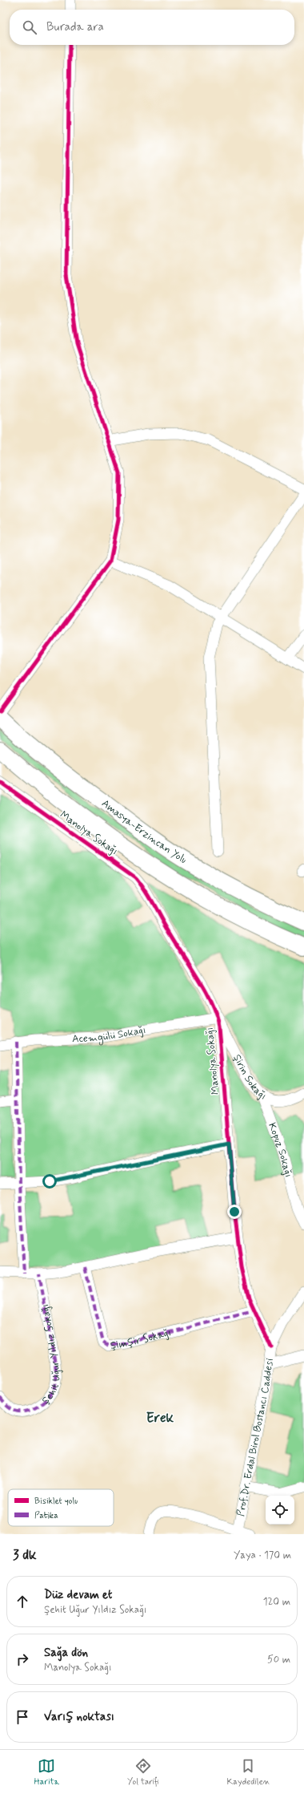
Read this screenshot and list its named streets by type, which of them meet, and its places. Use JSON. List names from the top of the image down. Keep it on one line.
{"streets":{"highway":["Amasya-Erzincan Yolu"],"street":["Manolya Sokağı","Acemgülü Sokağı","Şirin Sokağı","Kopuz Sokağı","Şimşir Sokağı","Şehit Uğur Yıldız Sokağı","Prof.Dr. Erdal Birol Bostancı Caddesi"]},"crossings":[["Manolya Sokağı","Acemgülü Sokağı"],["Manolya Sokağı","Şirin Sokağı"],["Manolya Sokağı","Şimşir Sokağı"],["Manolya Sokağı","Prof.Dr. Erdal Birol Bostancı Caddesi"],["Acemgülü Sokağı","Şirin Sokağı"],["Şirin Sokağı","Kopuz Sokağı"]],"districts":["Erek"],"legend":["Bisiklet yolu","Patika"],"page":{"search":"Burada ara","heading":["3 dk","Yaya · 170 m"],"list":[["Düz devam et","Şehit Uğur Yıldız Sokağı","120 m"],["Sağa dön","Manolya Sokağı","50 m"],"Varış noktası"],"nav":["Harita","Yol tarifi","Kaydedilen"]}}
